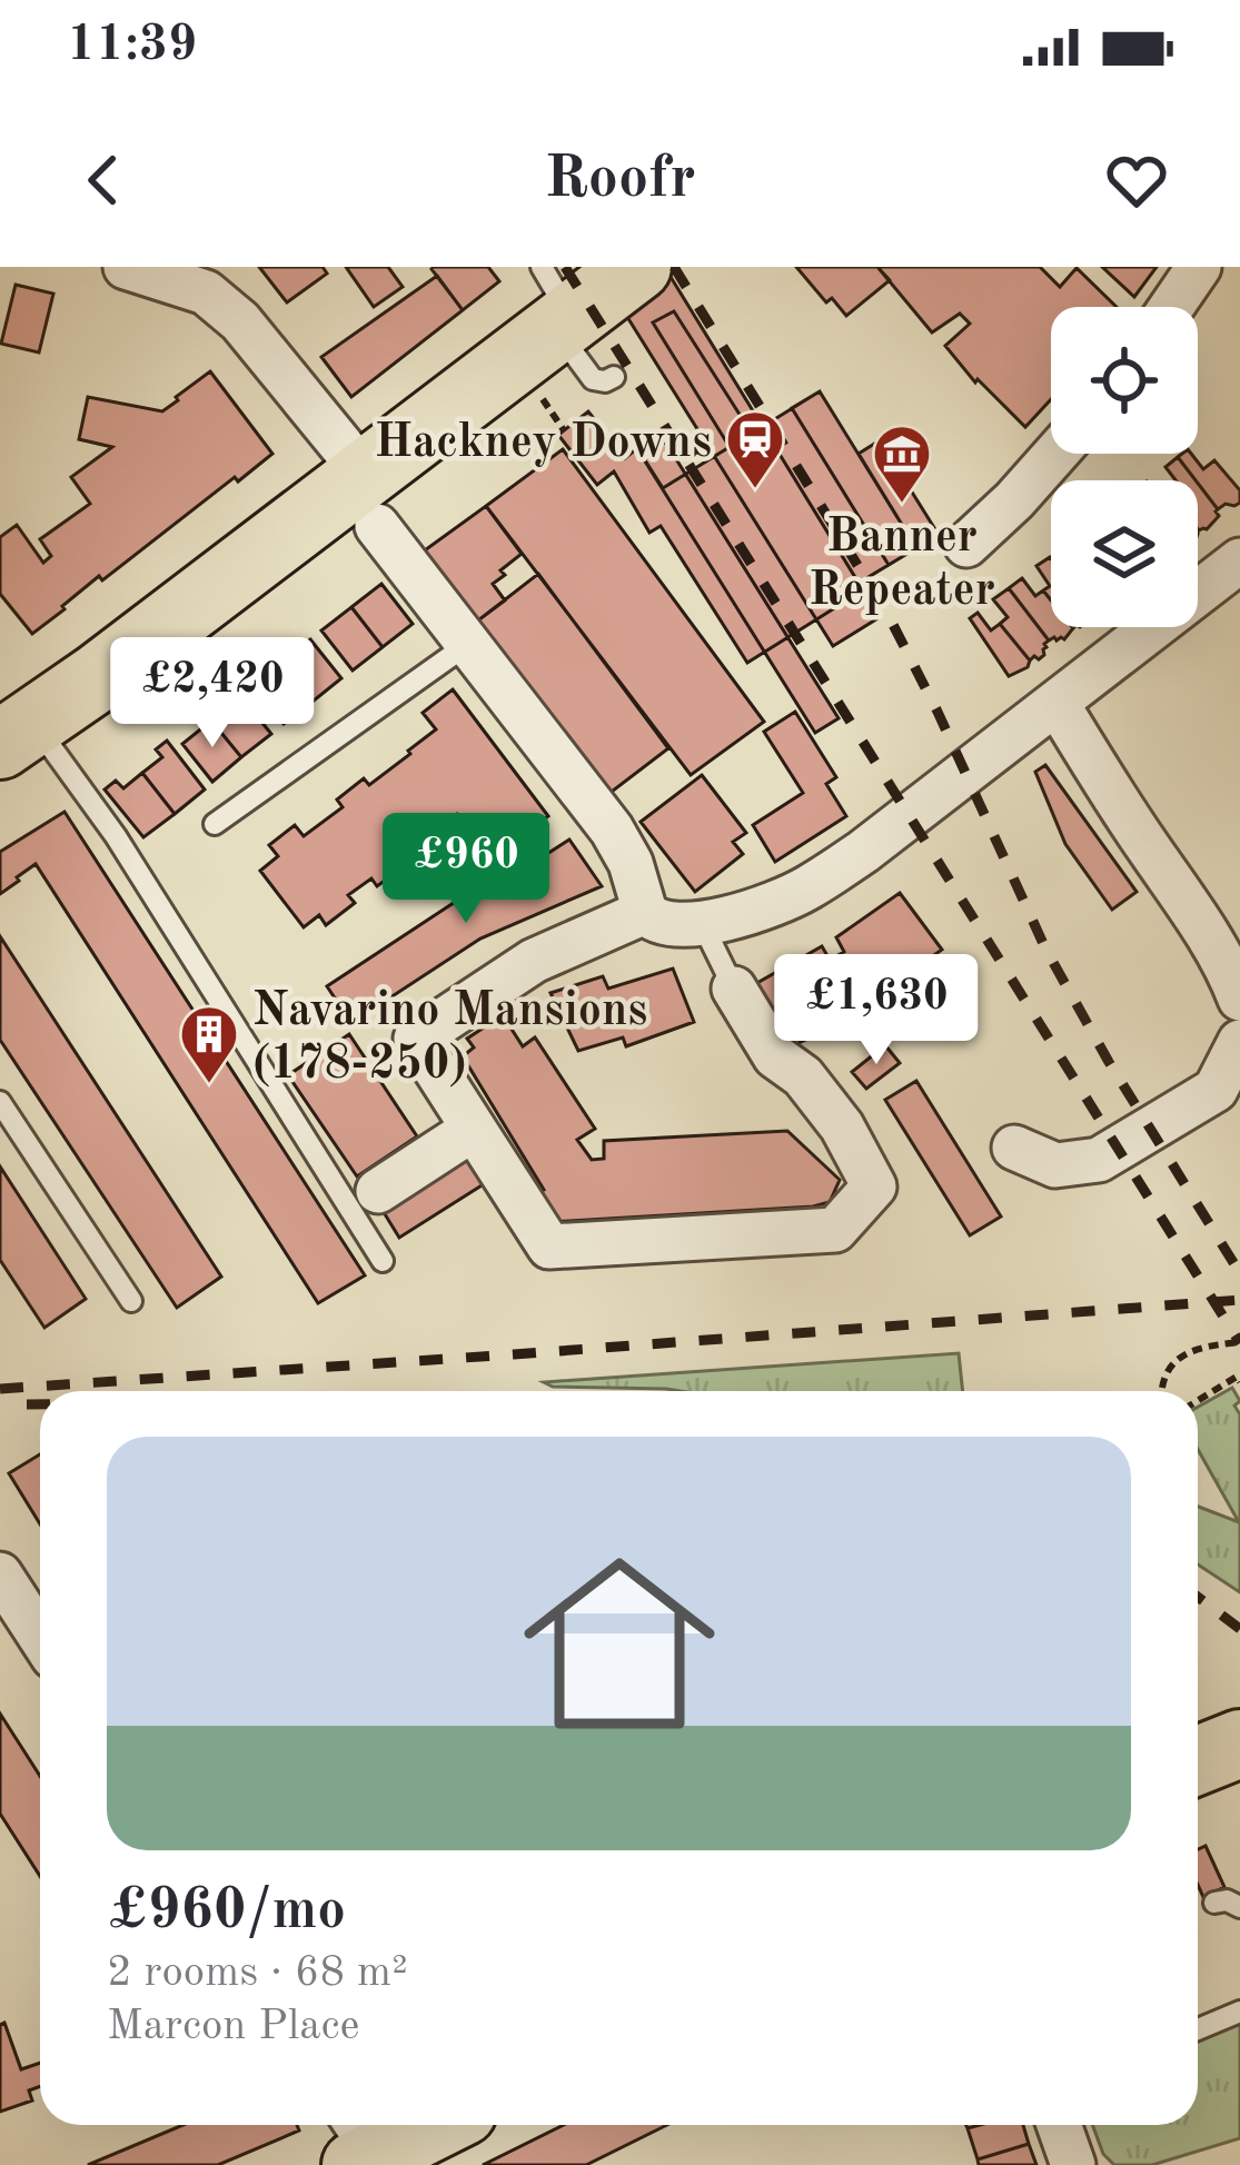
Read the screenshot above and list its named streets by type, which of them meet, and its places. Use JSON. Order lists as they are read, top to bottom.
{
  "places": {
    "station": ["Hackney Downs"],
    "museum": ["Banner Repeater"],
    "building": ["Navarino Mansions (178-250)"]
  },
  "page": {
    "status": "11:39",
    "header": "Roofr",
    "price": ["£2,420", "£960", "£1,630"],
    "list": [
      {
        "name": "£960/mo",
        "note": "2 rooms · 68 m² · Marcon Place"
      }
    ]
  }
}
